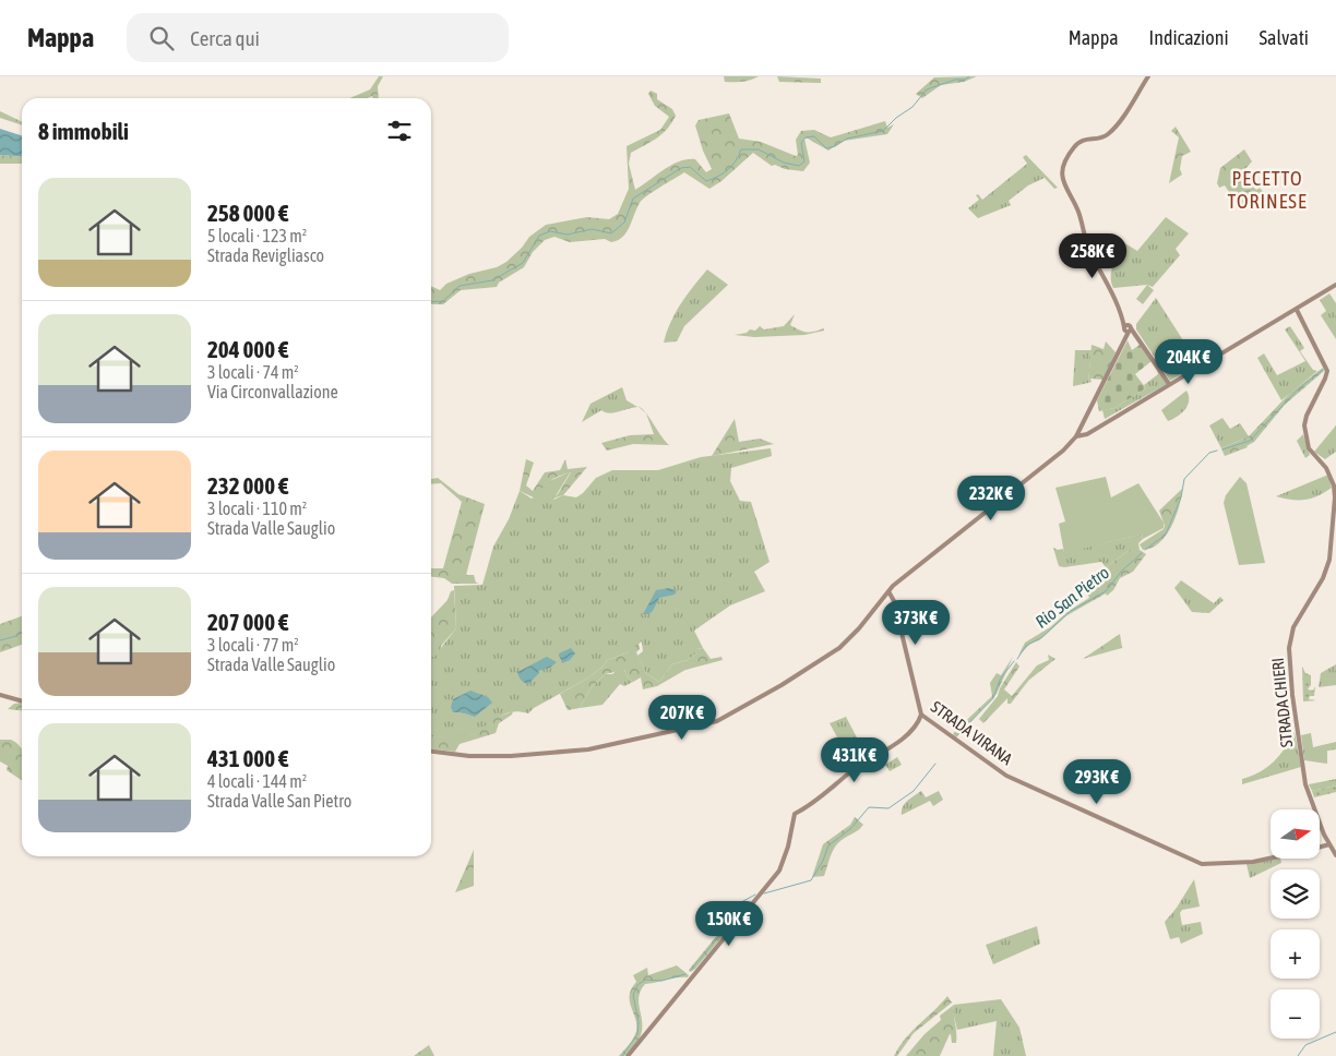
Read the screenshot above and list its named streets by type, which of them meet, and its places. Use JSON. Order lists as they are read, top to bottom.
{
  "streets": {
    "street": ["STRADA CHIERI", "STRADA VIRANA"]
  },
  "crossings": [
    ["STRADA CHIERI", "STRADA VIRANA"]
  ],
  "districts": ["PECETTO TORINESE"],
  "water": ["Rio San Pietro"],
  "north": "right",
  "page": {
    "header": "Mappa",
    "search": "Cerca qui",
    "nav": ["Mappa", "Indicazioni", "Salvati"],
    "heading": "8 immobili",
    "list": [
      {
        "name": "258 000 €",
        "note": "5 locali · 123 m² · Strada Revigliasco"
      },
      {
        "name": "204 000 €",
        "note": "3 locali · 74 m² · Via Circonvallazione"
      },
      {
        "name": "232 000 €",
        "note": "3 locali · 110 m² · Strada Valle Sauglio"
      },
      {
        "name": "207 000 €",
        "note": "3 locali · 77 m² · Strada Valle Sauglio"
      },
      {
        "name": "431 000 €",
        "note": "4 locali · 144 m² · Strada Valle San Pietro"
      }
    ],
    "price": [
      "258K €",
      "204K €",
      "232K €",
      "373K €",
      "207K €",
      "431K €",
      "293K €",
      "150K €"
    ],
    "map_buttons": ["+", "−"]
  }
}
